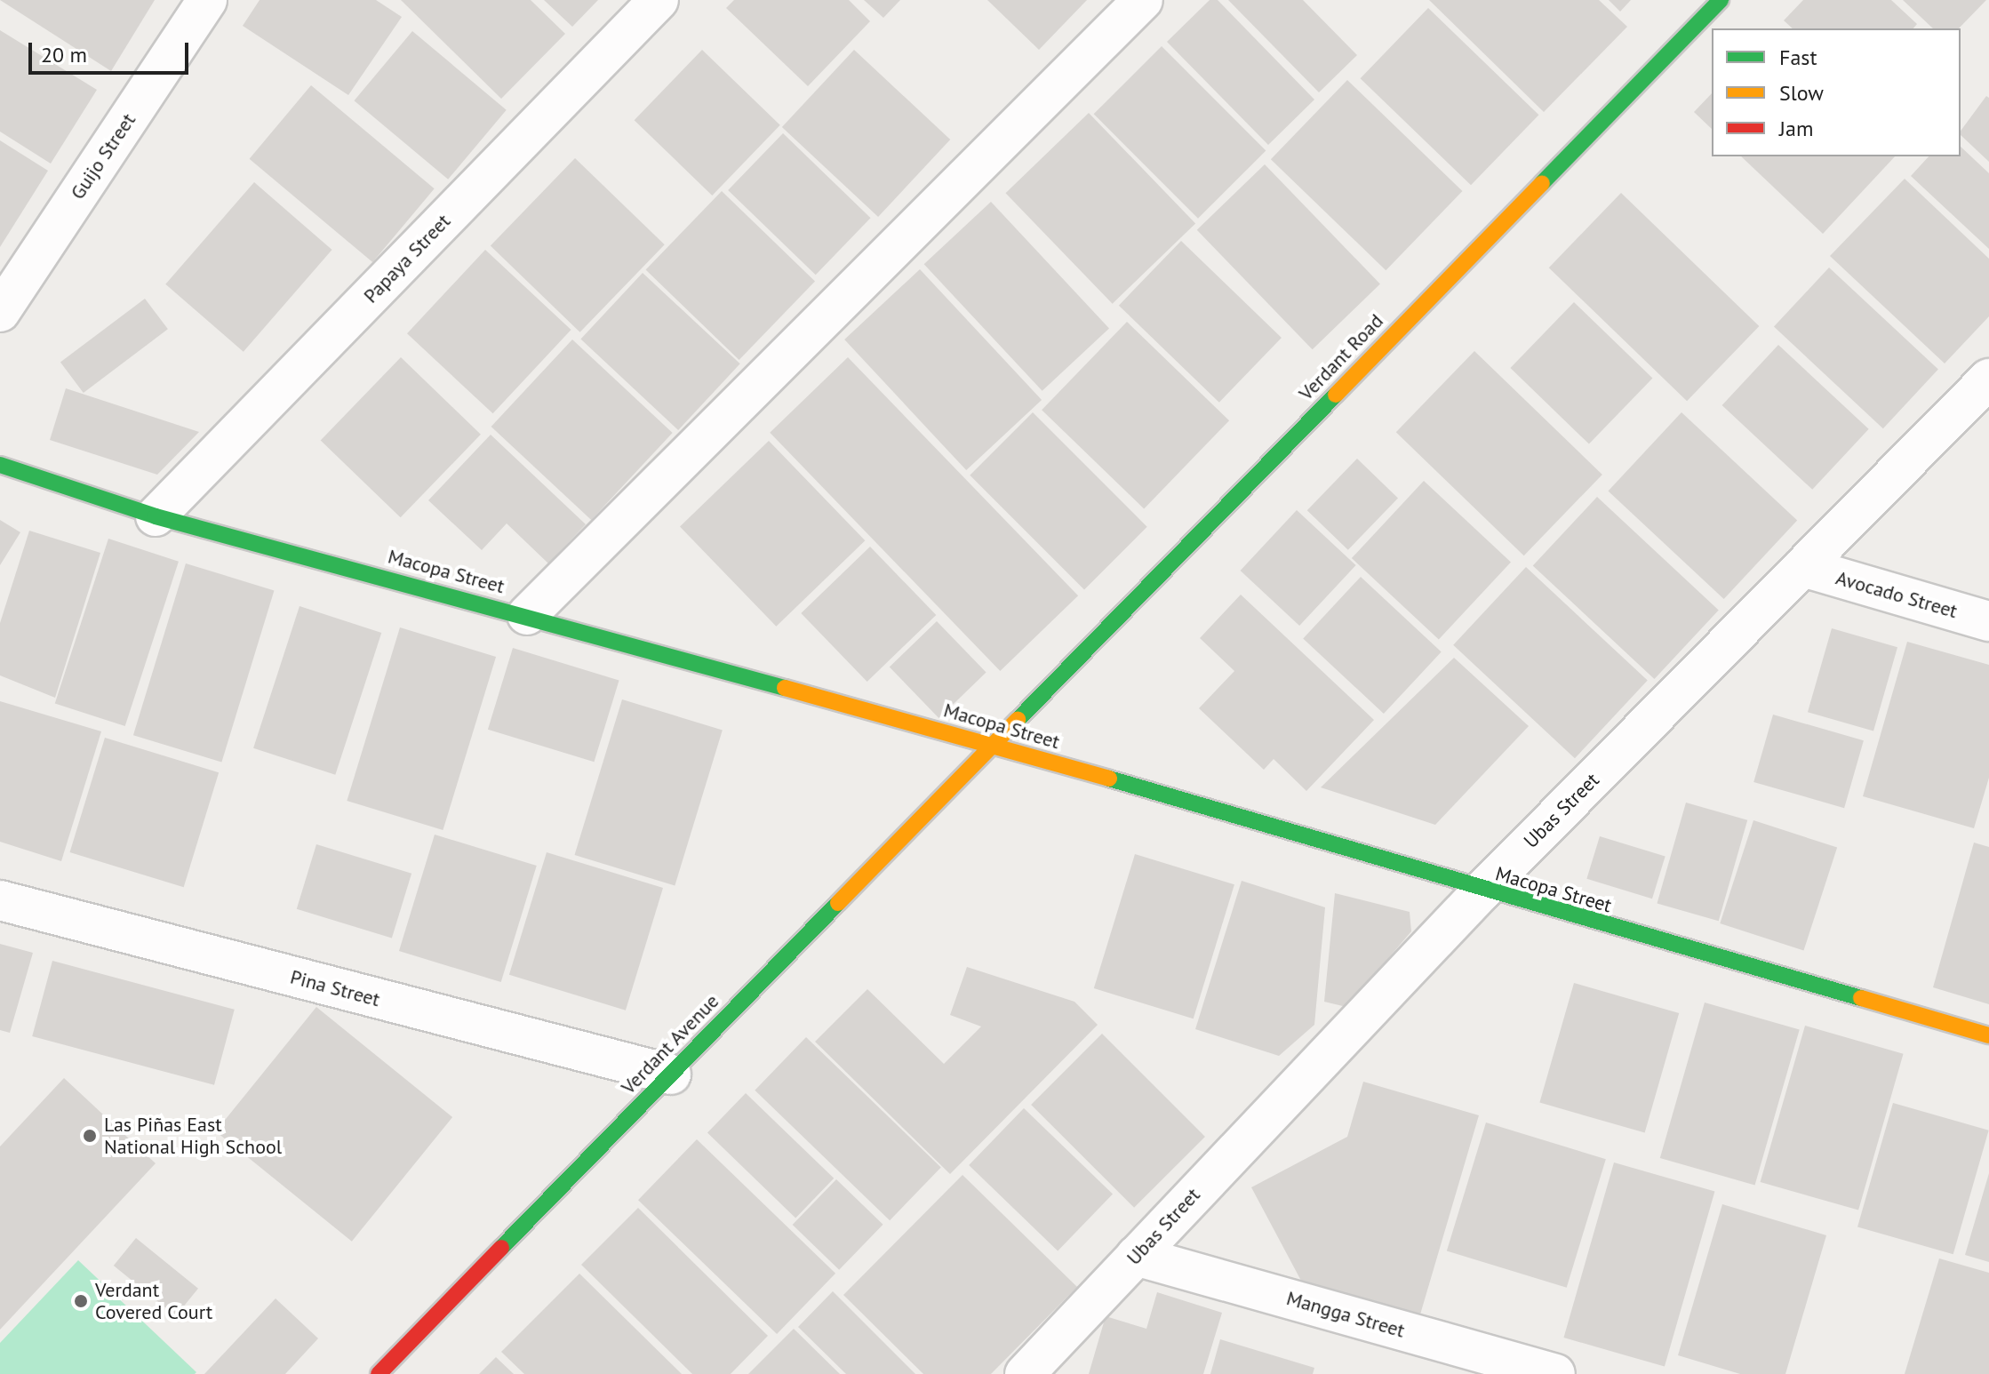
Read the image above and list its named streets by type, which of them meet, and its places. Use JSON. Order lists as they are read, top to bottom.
{
  "streets": {
    "street": [
      "Guijo Street",
      "Papaya Street",
      "Verdant Road",
      "Macopa Street",
      "Avocado Street",
      "Ubas Street",
      "Pina Street",
      "Verdant Avenue",
      "Mangga Street"
    ]
  },
  "crossings": [
    ["Papaya Street", "Macopa Street"],
    ["Verdant Road", "Macopa Street"],
    ["Verdant Road", "Verdant Avenue"],
    ["Macopa Street", "Ubas Street"],
    ["Macopa Street", "Verdant Avenue"],
    ["Avocado Street", "Ubas Street"],
    ["Ubas Street", "Mangga Street"],
    ["Pina Street", "Verdant Avenue"]
  ],
  "places": ["Las Piñas East National High School", "Verdant Covered Court"],
  "legend": ["Fast", "Slow", "Jam"],
  "scale_bar": "20 m"
}
